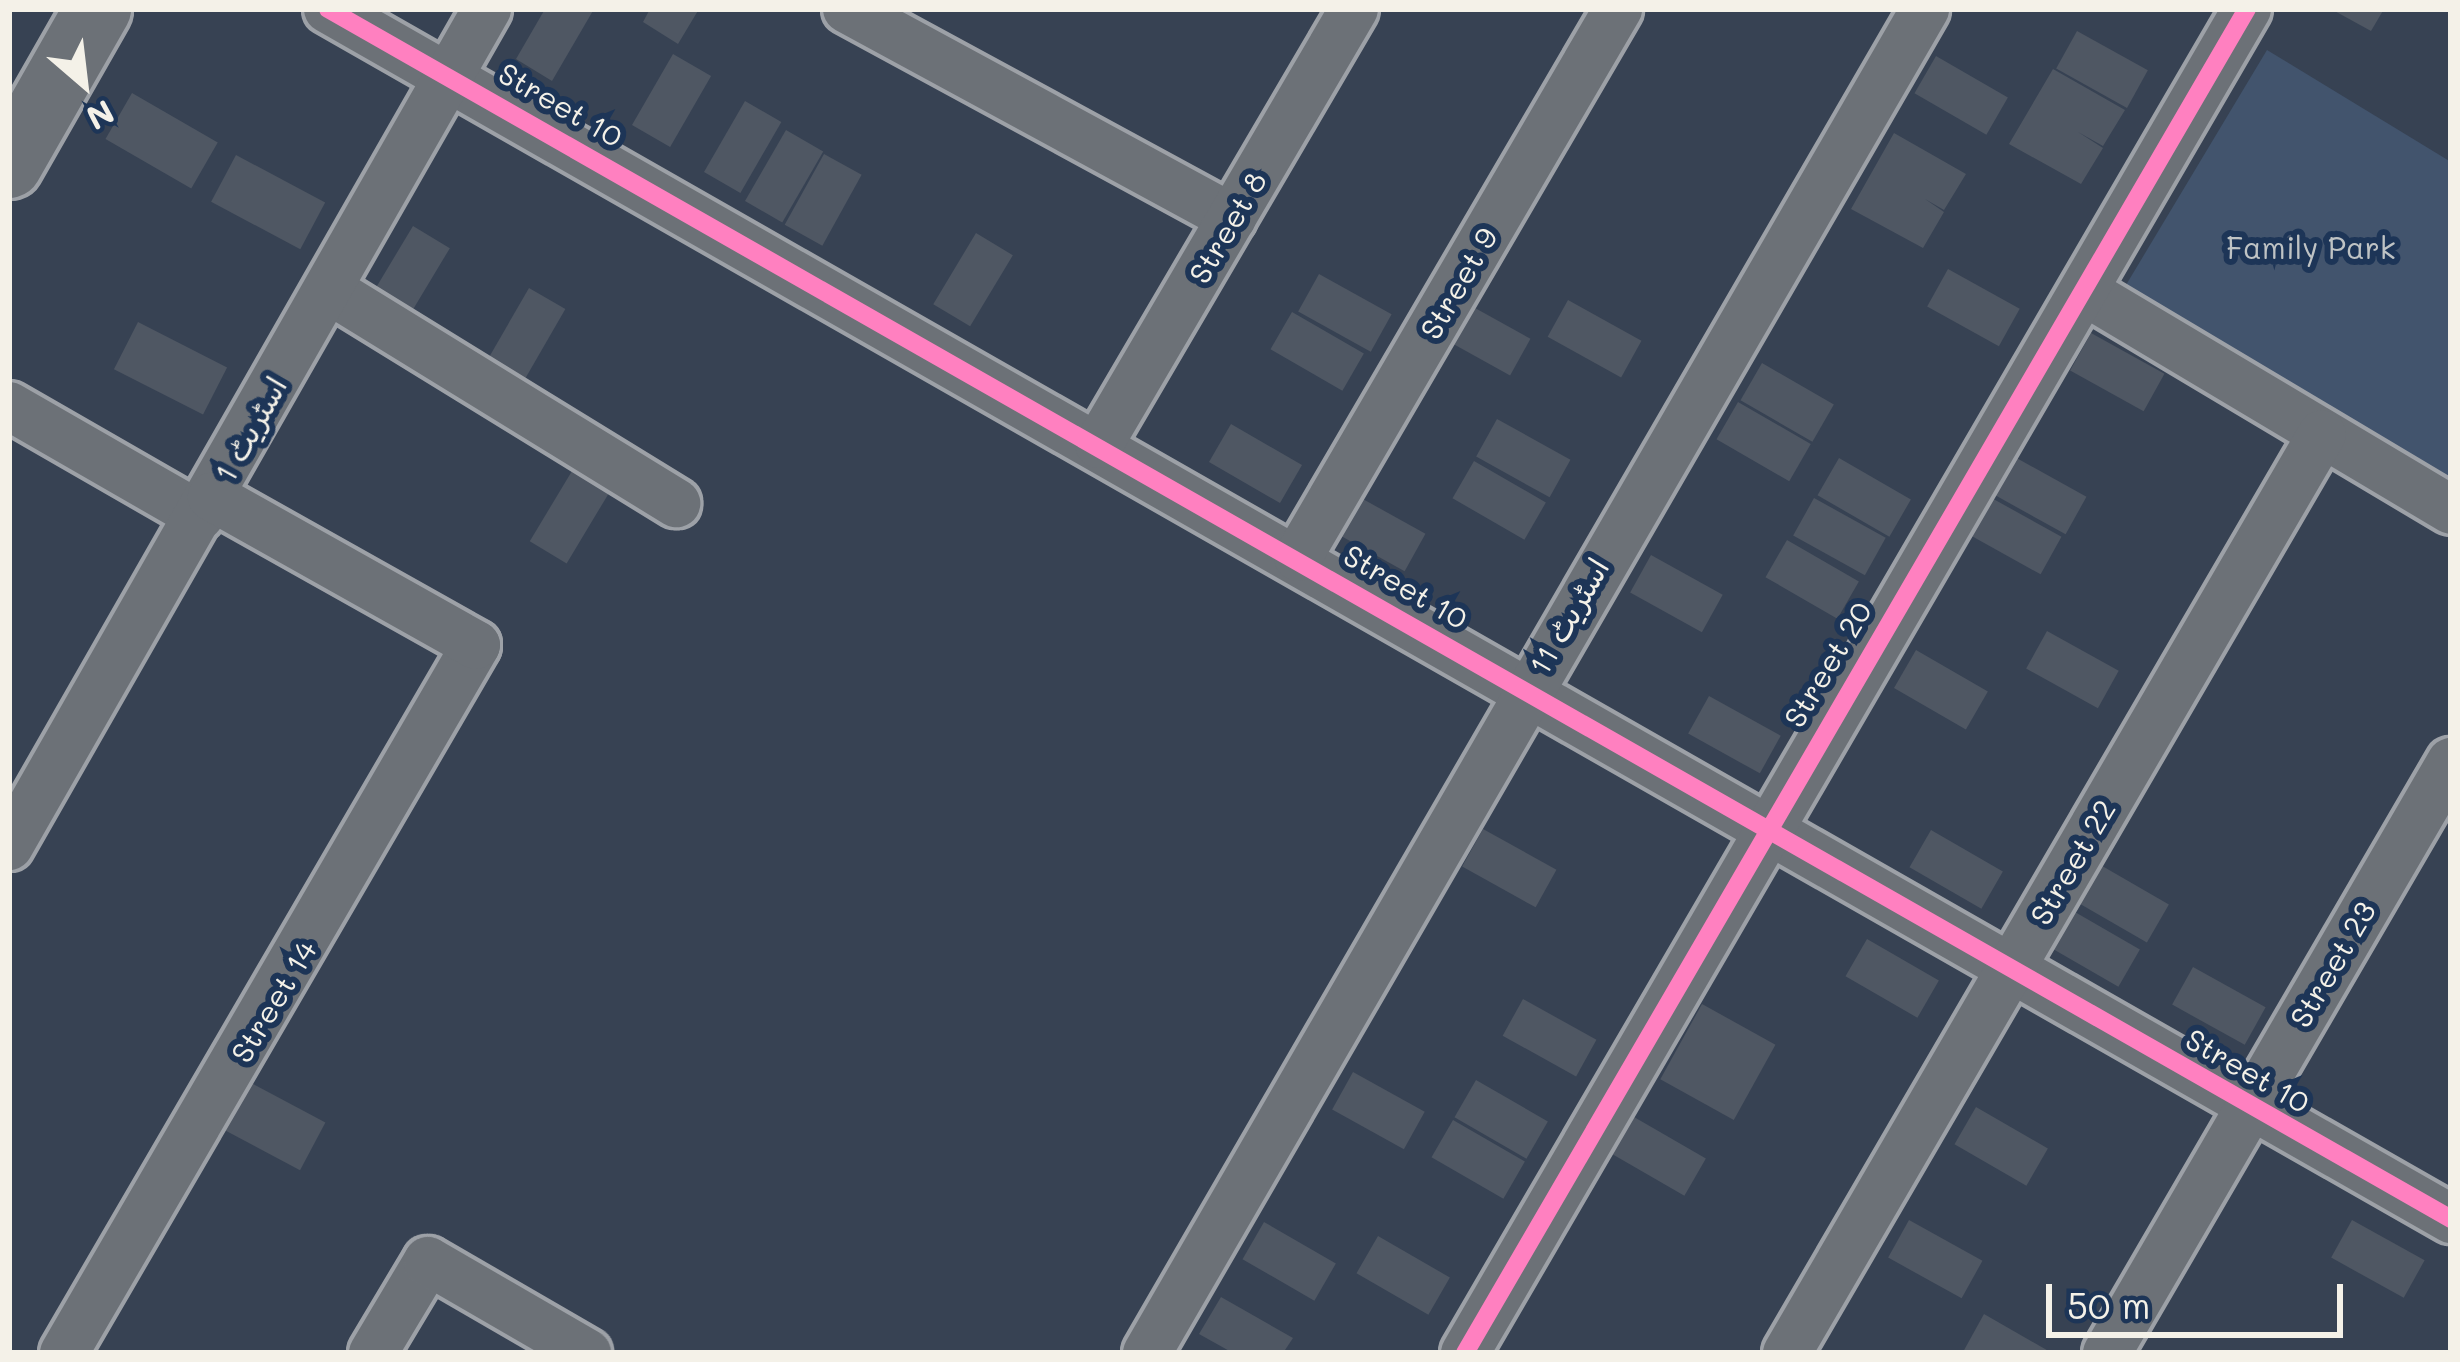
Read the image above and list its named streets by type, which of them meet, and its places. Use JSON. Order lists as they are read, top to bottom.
{
  "streets": {
    "street": [
      "Street 10",
      "Street 8",
      "Street 9",
      "اسٹریٹ 1",
      "اسٹریٹ 11",
      "Street 20",
      "Street 22",
      "Street 23",
      "Street 14"
    ]
  },
  "crossings": [
    ["Street 10", "Street 8"],
    ["Street 10", "Street 9"],
    ["Street 10", "اسٹریٹ 1"],
    ["Street 10", "اسٹریٹ 11"],
    ["Street 10", "Street 20"],
    ["Street 10", "Street 22"],
    ["Street 10", "Street 23"],
    ["اسٹریٹ 1", "Street 14"]
  ],
  "parks": ["Family Park"],
  "scale_bar": "50 m",
  "north": "bottom right"
}
